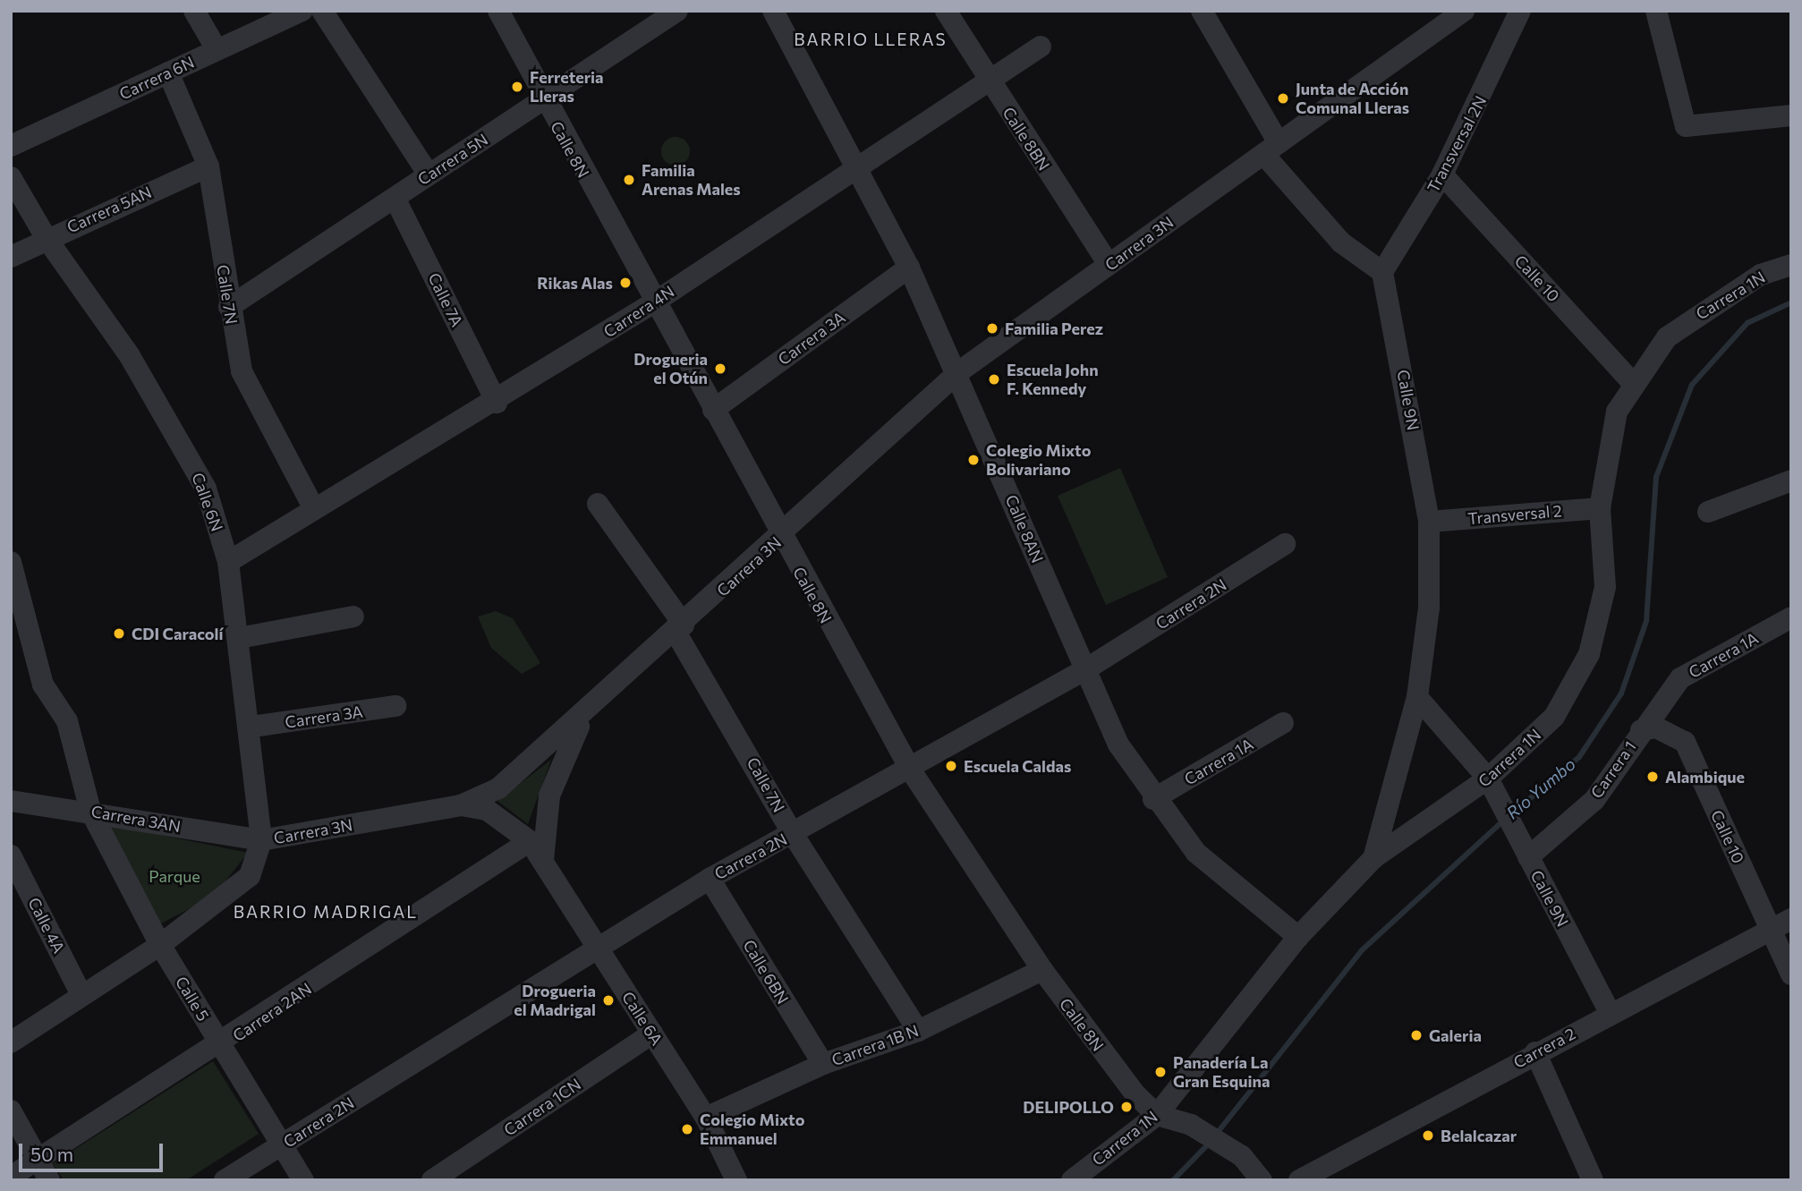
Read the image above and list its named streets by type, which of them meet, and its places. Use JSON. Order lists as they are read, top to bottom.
{
  "streets": {
    "street": [
      "Carrera 6N",
      "Calle 8BN",
      "Transversal 2N",
      "Calle 8N",
      "Carrera 5N",
      "Carrera 5AN",
      "Carrera 3N",
      "Calle 10",
      "Calle 7N",
      "Carrera 1N",
      "Calle 7A",
      "Carrera 4N",
      "Carrera 3A",
      "Calle 9N",
      "Calle 6N",
      "Transversal 2",
      "Calle 8AN",
      "Carrera 2N",
      "Carrera 1A",
      "Carrera 1",
      "Carrera 3AN",
      "Calle 4A",
      "Calle 6BN",
      "Calle 5",
      "Carrera 2AN",
      "Calle 6A",
      "Carrera 1B N",
      "Carrera 2",
      "Carrera 1CN"
    ]
  },
  "crossings": [
    ["Carrera 6N", "Calle 7N"],
    ["Calle 8BN", "Carrera 3N"],
    ["Calle 8BN", "Carrera 4N"],
    ["Transversal 2N", "Calle 10"],
    ["Transversal 2N", "Calle 9N"],
    ["Calle 8N", "Carrera 5N"],
    ["Calle 8N", "Carrera 3N"],
    ["Calle 8N", "Carrera 1N"],
    ["Calle 8N", "Carrera 4N"],
    ["Calle 8N", "Carrera 3A"],
    ["Calle 8N", "Carrera 2N"],
    ["Calle 8N", "Carrera 1B N"],
    ["Carrera 5N", "Calle 7N"],
    ["Carrera 5N", "Calle 7A"],
    ["Carrera 5AN", "Calle 7N"],
    ["Carrera 5AN", "Calle 6N"],
    ["Carrera 3N", "Calle 7N"],
    ["Carrera 3N", "Calle 6N"],
    ["Carrera 3N", "Calle 8AN"],
    ["Carrera 3N", "Carrera 3AN"],
    ["Carrera 3N", "Calle 4A"],
    ["Carrera 3N", "Calle 5"],
    ["Carrera 3N", "Calle 6A"],
    ["Calle 10", "Carrera 1N"],
    ["Calle 10", "Carrera 1A"],
    ["Calle 10", "Carrera 1"],
    ["Calle 10", "Carrera 2"],
    ["Calle 7N", "Carrera 4N"],
    ["Calle 7N", "Carrera 2N"],
    ["Calle 7N", "Carrera 1B N"],
    ["Carrera 1N", "Calle 9N"],
    ["Carrera 1N", "Transversal 2"],
    ["Carrera 1N", "Calle 8AN"],
    ["Calle 7A", "Carrera 4N"],
    ["Carrera 4N", "Calle 6N"],
    ["Carrera 4N", "Calle 8AN"],
    ["Carrera 3A", "Calle 6N"],
    ["Carrera 3A", "Calle 8AN"],
    ["Calle 9N", "Transversal 2"],
    ["Calle 9N", "Carrera 1"],
    ["Calle 9N", "Carrera 2"],
    ["Calle 6N", "Carrera 3AN"],
    ["Calle 8AN", "Carrera 2N"],
    ["Calle 8AN", "Carrera 1A"],
    ["Carrera 2N", "Calle 6BN"],
    ["Carrera 2N", "Calle 5"],
    ["Carrera 2N", "Calle 6A"],
    ["Carrera 1A", "Carrera 1"],
    ["Carrera 3AN", "Calle 5"],
    ["Calle 6BN", "Carrera 1B N"],
    ["Calle 5", "Carrera 2AN"],
    ["Carrera 2AN", "Calle 6A"],
    ["Calle 6A", "Carrera 1B N"],
    ["Calle 6A", "Carrera 1CN"]
  ],
  "districts": ["BARRIO LLERAS", "BARRIO MADRIGAL"],
  "water": ["Río Yumbo"],
  "parks": ["Parque"],
  "places": [
    "Ferreteria Lleras",
    "Junta de Acción Comunal Lleras",
    "Familia Arenas Males",
    "Rikas Alas",
    "Familia Perez",
    "Drogueria el Otún",
    "Escuela John F. Kennedy",
    "Colegio Mixto Bolivariano",
    "CDI Caracolí",
    "Escuela Caldas",
    "Alambique",
    "Drogueria el Madrigal",
    "Galeria",
    "Panadería La Gran Esquina",
    "DELIPOLLO",
    "Colegio Mixto Emmanuel",
    "Belalcazar"
  ],
  "scale_bar": "50 m"
}
